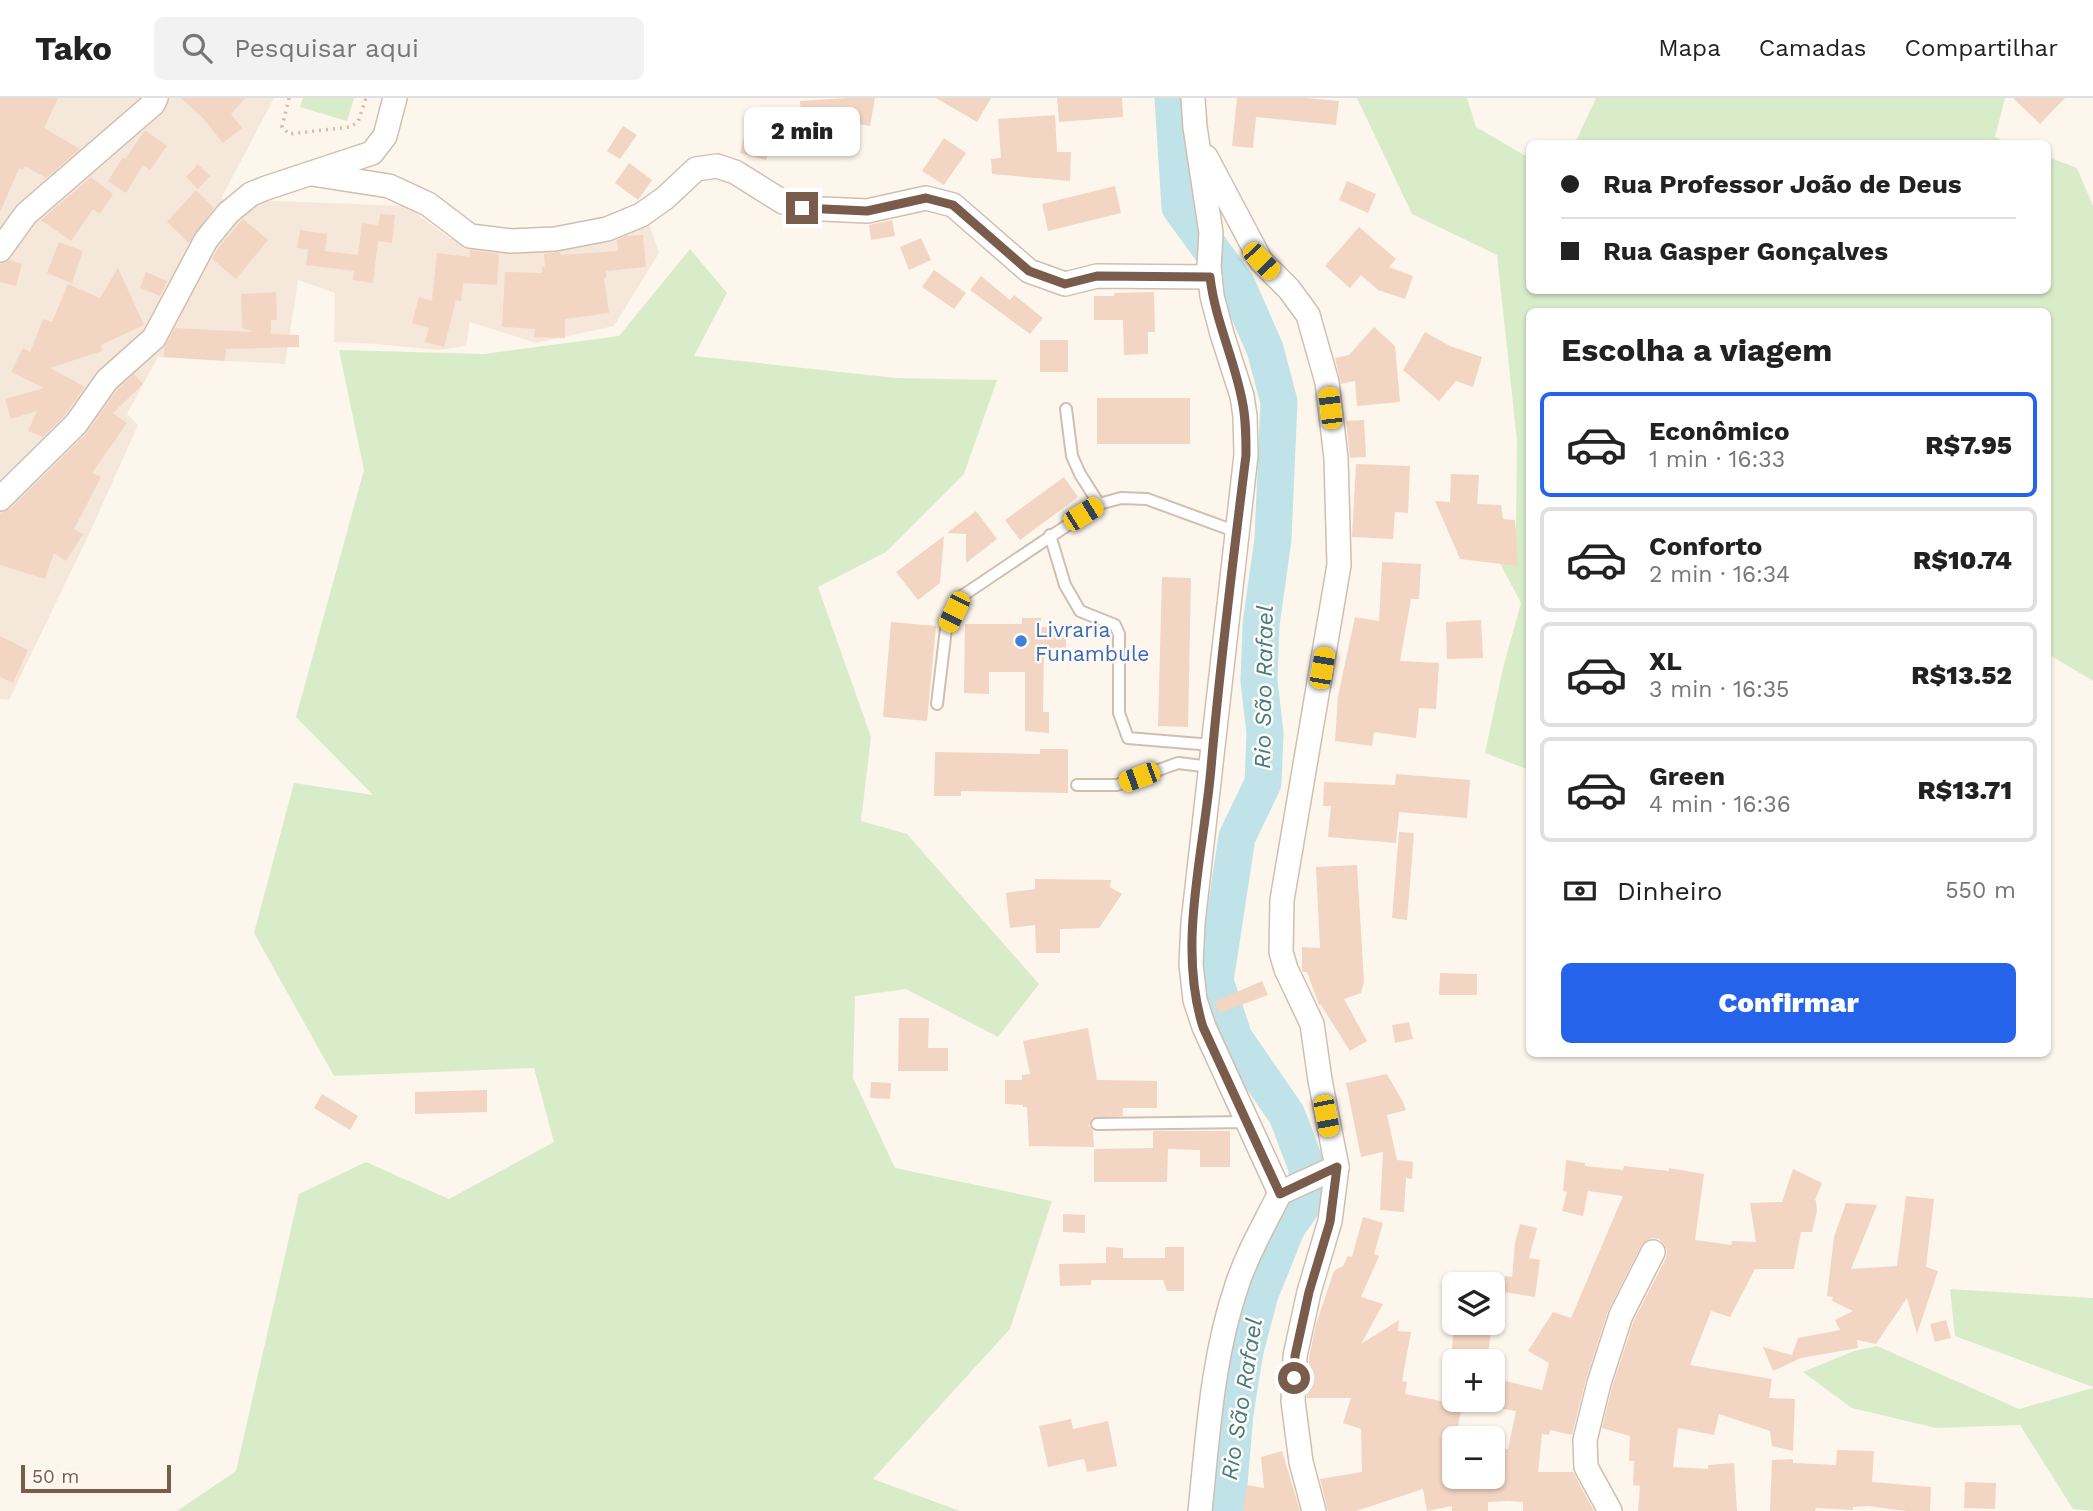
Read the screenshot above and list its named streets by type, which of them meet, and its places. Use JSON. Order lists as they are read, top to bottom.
{
  "water": ["Rio São Rafael"],
  "places": ["Livraria Funambule"],
  "scale_bar": "50 m",
  "page": {
    "header": "Tako",
    "search": "Pesquisar aqui",
    "nav": ["Mapa", "Camadas", "Compartilhar"],
    "bubble": "2 min",
    "banner": ["Rua Professor João de Deus", "Rua Gasper Gonçalves"],
    "heading": "Escolha a viagem",
    "list": [
      {
        "name": "Econômico",
        "note": "1 min · 16:33",
        "value": "R$7.95"
      },
      {
        "name": "Conforto",
        "note": "2 min · 16:34",
        "value": "R$10.74"
      },
      {
        "name": "XL",
        "note": "3 min · 16:35",
        "value": "R$13.52"
      },
      {
        "name": "Green",
        "note": "4 min · 16:36",
        "value": "R$13.71"
      }
    ],
    "pay": ["Dinheiro", "550 m"],
    "buttons": "Confirmar",
    "map_buttons": ["+", "−"],
    "scale": "50 m"
  }
}
